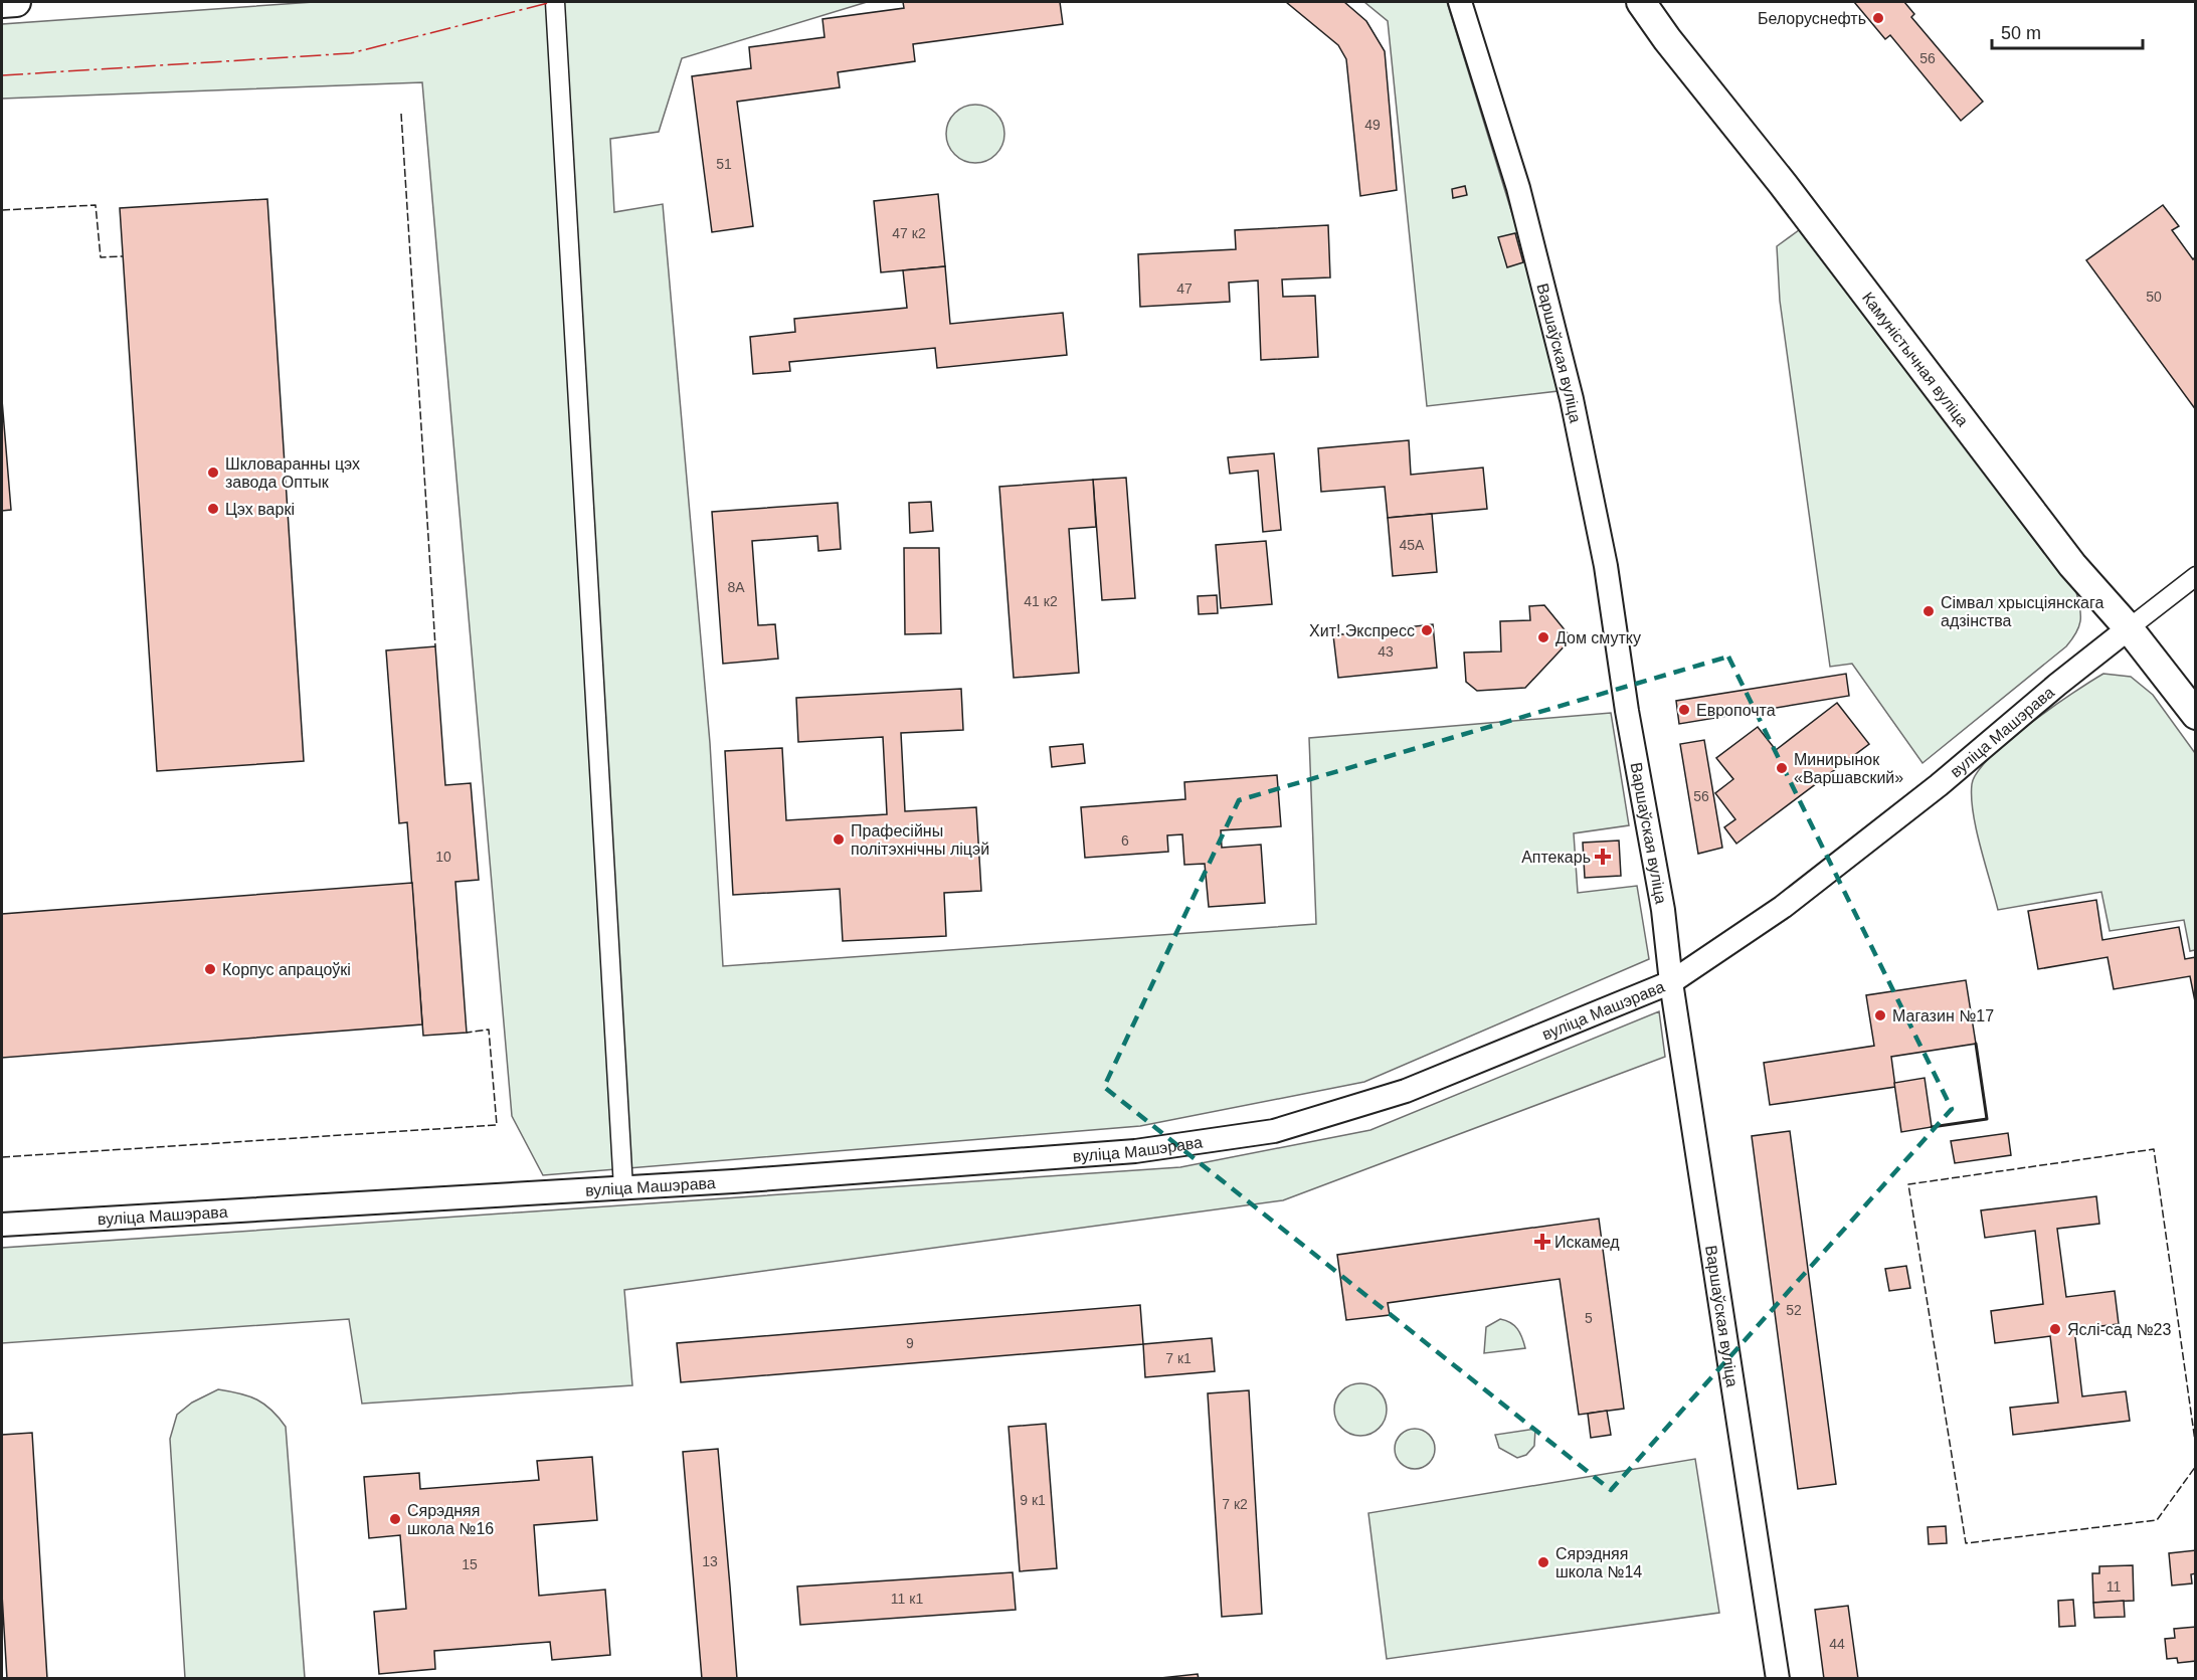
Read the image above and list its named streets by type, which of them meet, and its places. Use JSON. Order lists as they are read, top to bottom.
{
  "streets": {
    "main road": ["Камуністычная вуліца"],
    "street": ["Варшаўская вуліца", "вуліца Машэрава"]
  },
  "crossings": [
    ["Варшаўская вуліца", "вуліца Машэрава"],
    ["Камуністычная вуліца", "вуліца Машэрава"]
  ],
  "places": {
    "other": [
      "Белоруснефть",
      "Шкловаранны цэх завода Оптык",
      "Цэх варкі",
      "Сімвал хрысціянскага адзінства",
      "Хит! Экспресс",
      "Дом смутку",
      "Европочта",
      "Минирынок «Варшавский»",
      "Прафесійны політэхнічны ліцэй",
      "Корпус апрацоўкі",
      "Магазин №17",
      "Яслі-сад №23",
      "Сярэдняя школа №16",
      "Сярэдняя школа №14"
    ],
    "health": ["Аптекарь", "Искамед"]
  },
  "house_numbers": [
    "56",
    "49",
    "51",
    "47 к2",
    "47",
    "50",
    "45А",
    "8А",
    "41 к2",
    "43",
    "56",
    "6",
    "10",
    "52",
    "5",
    "9",
    "7 к1",
    "9 к1",
    "7 к2",
    "13",
    "15",
    "11",
    "11 к1",
    "44"
  ],
  "scale_bar": "50 m"
}
